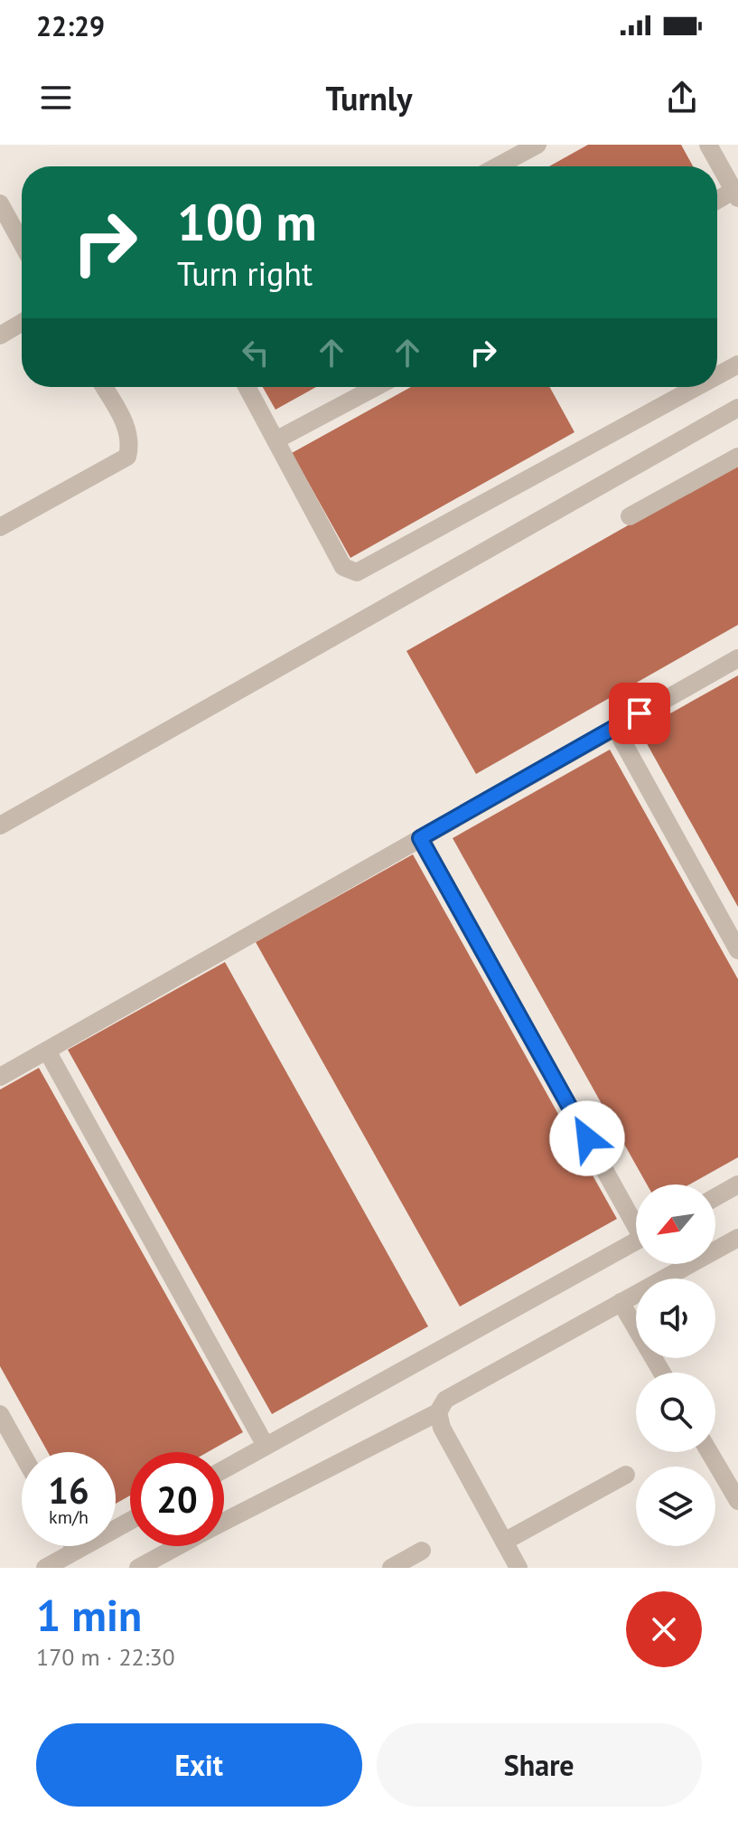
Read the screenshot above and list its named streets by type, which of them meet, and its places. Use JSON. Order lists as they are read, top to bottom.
{
  "north": "bottom left",
  "page": {
    "status": "22:29",
    "header": "Turnly",
    "turn": ["100 m", "Turn right"],
    "speed": "16 km/h",
    "limit": "20",
    "heading": ["1 min", "170 m · 22:30"],
    "buttons": ["Exit", "Share"]
  }
}
